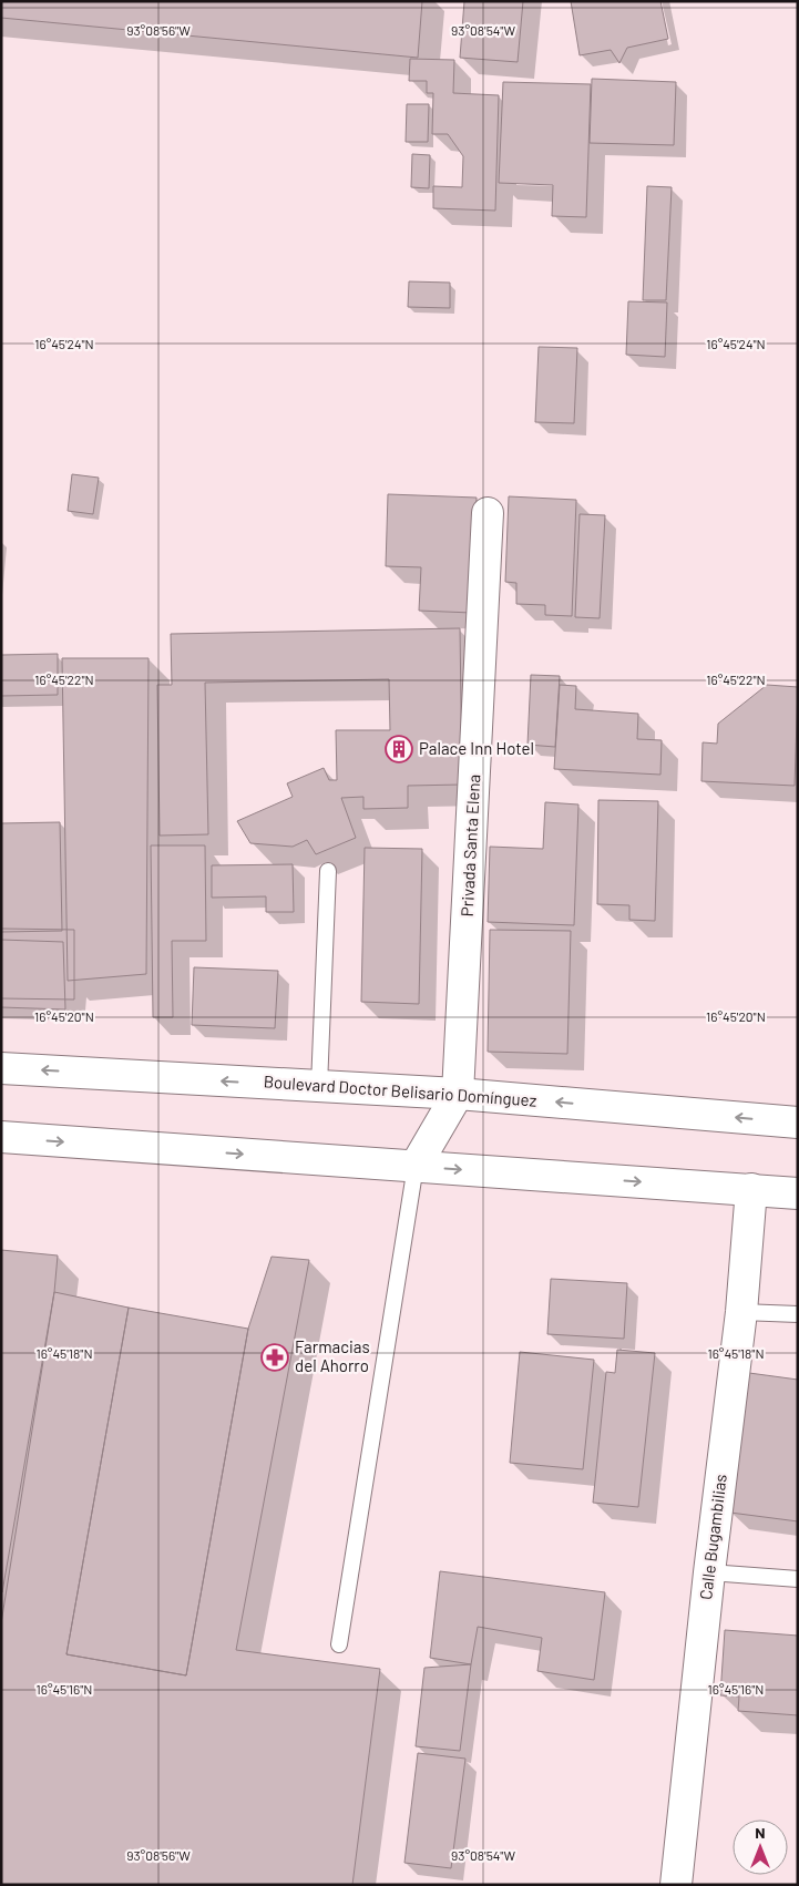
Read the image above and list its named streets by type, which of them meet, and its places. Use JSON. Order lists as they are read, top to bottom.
{
  "streets": {
    "main road": ["Privada Santa Elena", "Boulevard Doctor Belisario Domínguez", "Calle Bugambilias"]
  },
  "crossings": [
    ["Privada Santa Elena", "Boulevard Doctor Belisario Domínguez"]
  ],
  "places": {
    "building": ["Palace Inn Hotel"],
    "pharmacy": ["Farmacias del Ahorro"]
  },
  "north": "top",
  "coordinates": [
    "93°08'56\"W",
    "93°08'54\"W",
    "16°45'24\"N",
    "16°45'22\"N",
    "16°45'20\"N",
    "16°45'18\"N",
    "16°45'16\"N"
  ]
}
